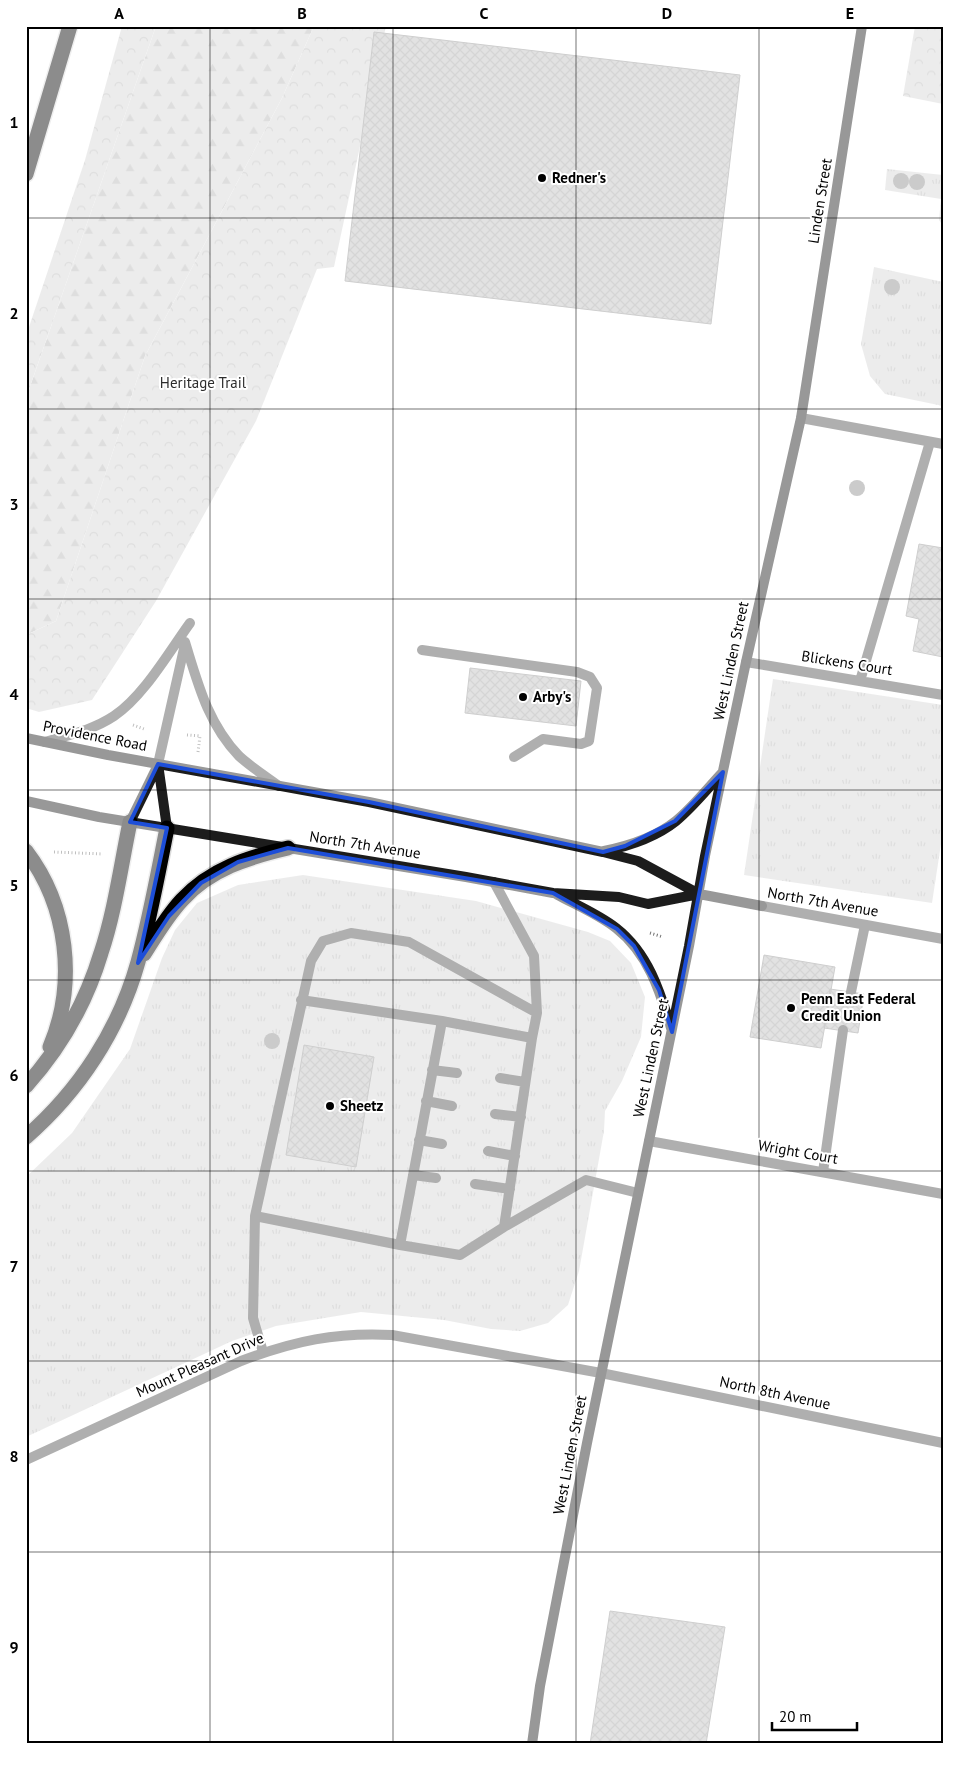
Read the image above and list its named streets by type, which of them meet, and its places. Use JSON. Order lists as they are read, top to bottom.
{
  "streets": {
    "main road": [
      "Linden Street",
      "West Linden Street",
      "Providence Road",
      "North 7th Avenue"
    ],
    "street": [
      "Blickens Court",
      "Wright Court",
      "Mount Pleasant Drive",
      "North 8th Avenue"
    ]
  },
  "crossings": [
    ["Linden Street", "West Linden Street"],
    ["West Linden Street", "Blickens Court"],
    ["West Linden Street", "North 7th Avenue"],
    ["West Linden Street", "Wright Court"],
    ["West Linden Street", "Mount Pleasant Drive"],
    ["West Linden Street", "North 8th Avenue"],
    ["Providence Road", "North 7th Avenue"],
    ["Mount Pleasant Drive", "North 8th Avenue"]
  ],
  "parks": ["Heritage Trail"],
  "places": [
    "Redner's",
    "Arby's",
    "Penn East Federal Credit Union",
    "Sheetz"
  ],
  "scale_bar": "20 m",
  "grid": {
    "columns": [
      "A",
      "B",
      "C",
      "D",
      "E"
    ],
    "rows": [
      "1",
      "2",
      "3",
      "4",
      "5",
      "6",
      "7",
      "8",
      "9"
    ]
  }
}
